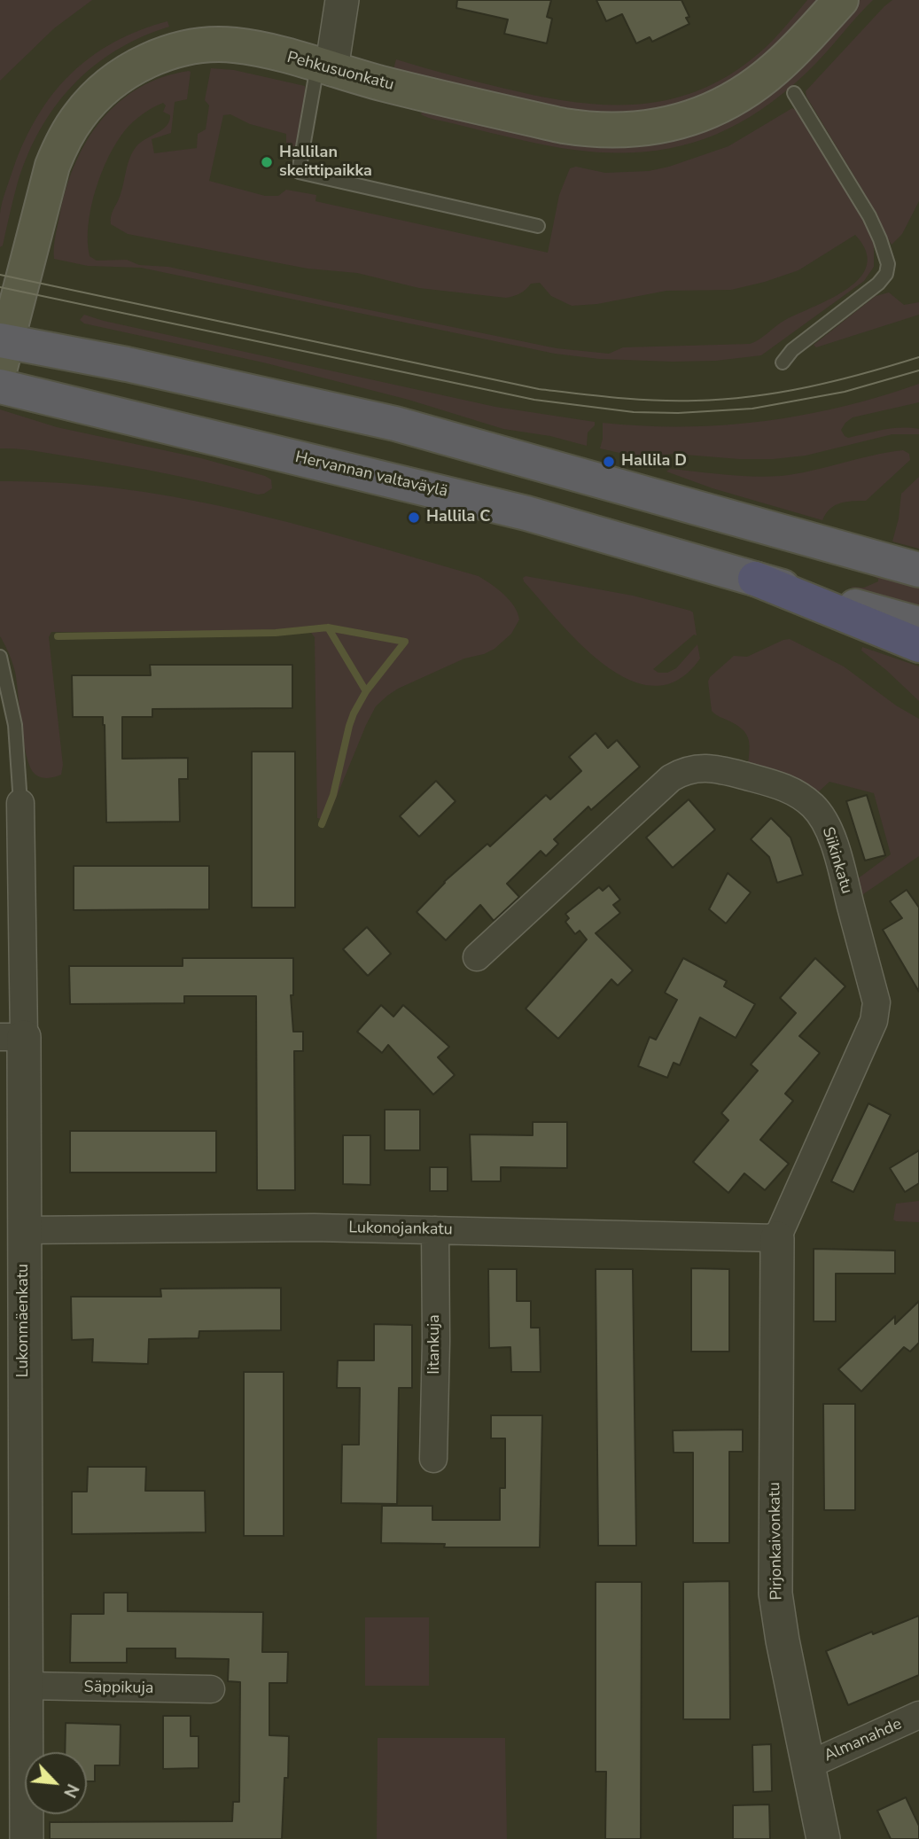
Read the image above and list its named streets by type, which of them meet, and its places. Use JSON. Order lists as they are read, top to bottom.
{
  "streets": {
    "highway": ["Hervannan valtaväylä"],
    "main road": ["Pehkusuonkatu"],
    "street": [
      "Siikinkatu",
      "Lukonojankatu",
      "Lukonmäenkatu",
      "Iitankuja",
      "Pirjonkaivonkatu",
      "Säppikuja",
      "Almanahde"
    ]
  },
  "crossings": [
    ["Siikinkatu", "Lukonojankatu"],
    ["Siikinkatu", "Pirjonkaivonkatu"],
    ["Lukonojankatu", "Lukonmäenkatu"],
    ["Lukonojankatu", "Iitankuja"],
    ["Lukonojankatu", "Pirjonkaivonkatu"],
    ["Lukonmäenkatu", "Säppikuja"],
    ["Pirjonkaivonkatu", "Almanahde"]
  ],
  "places": ["Hallilan skeittipaikka", "Hallila D", "Hallila C"],
  "north": "bottom right"
}
